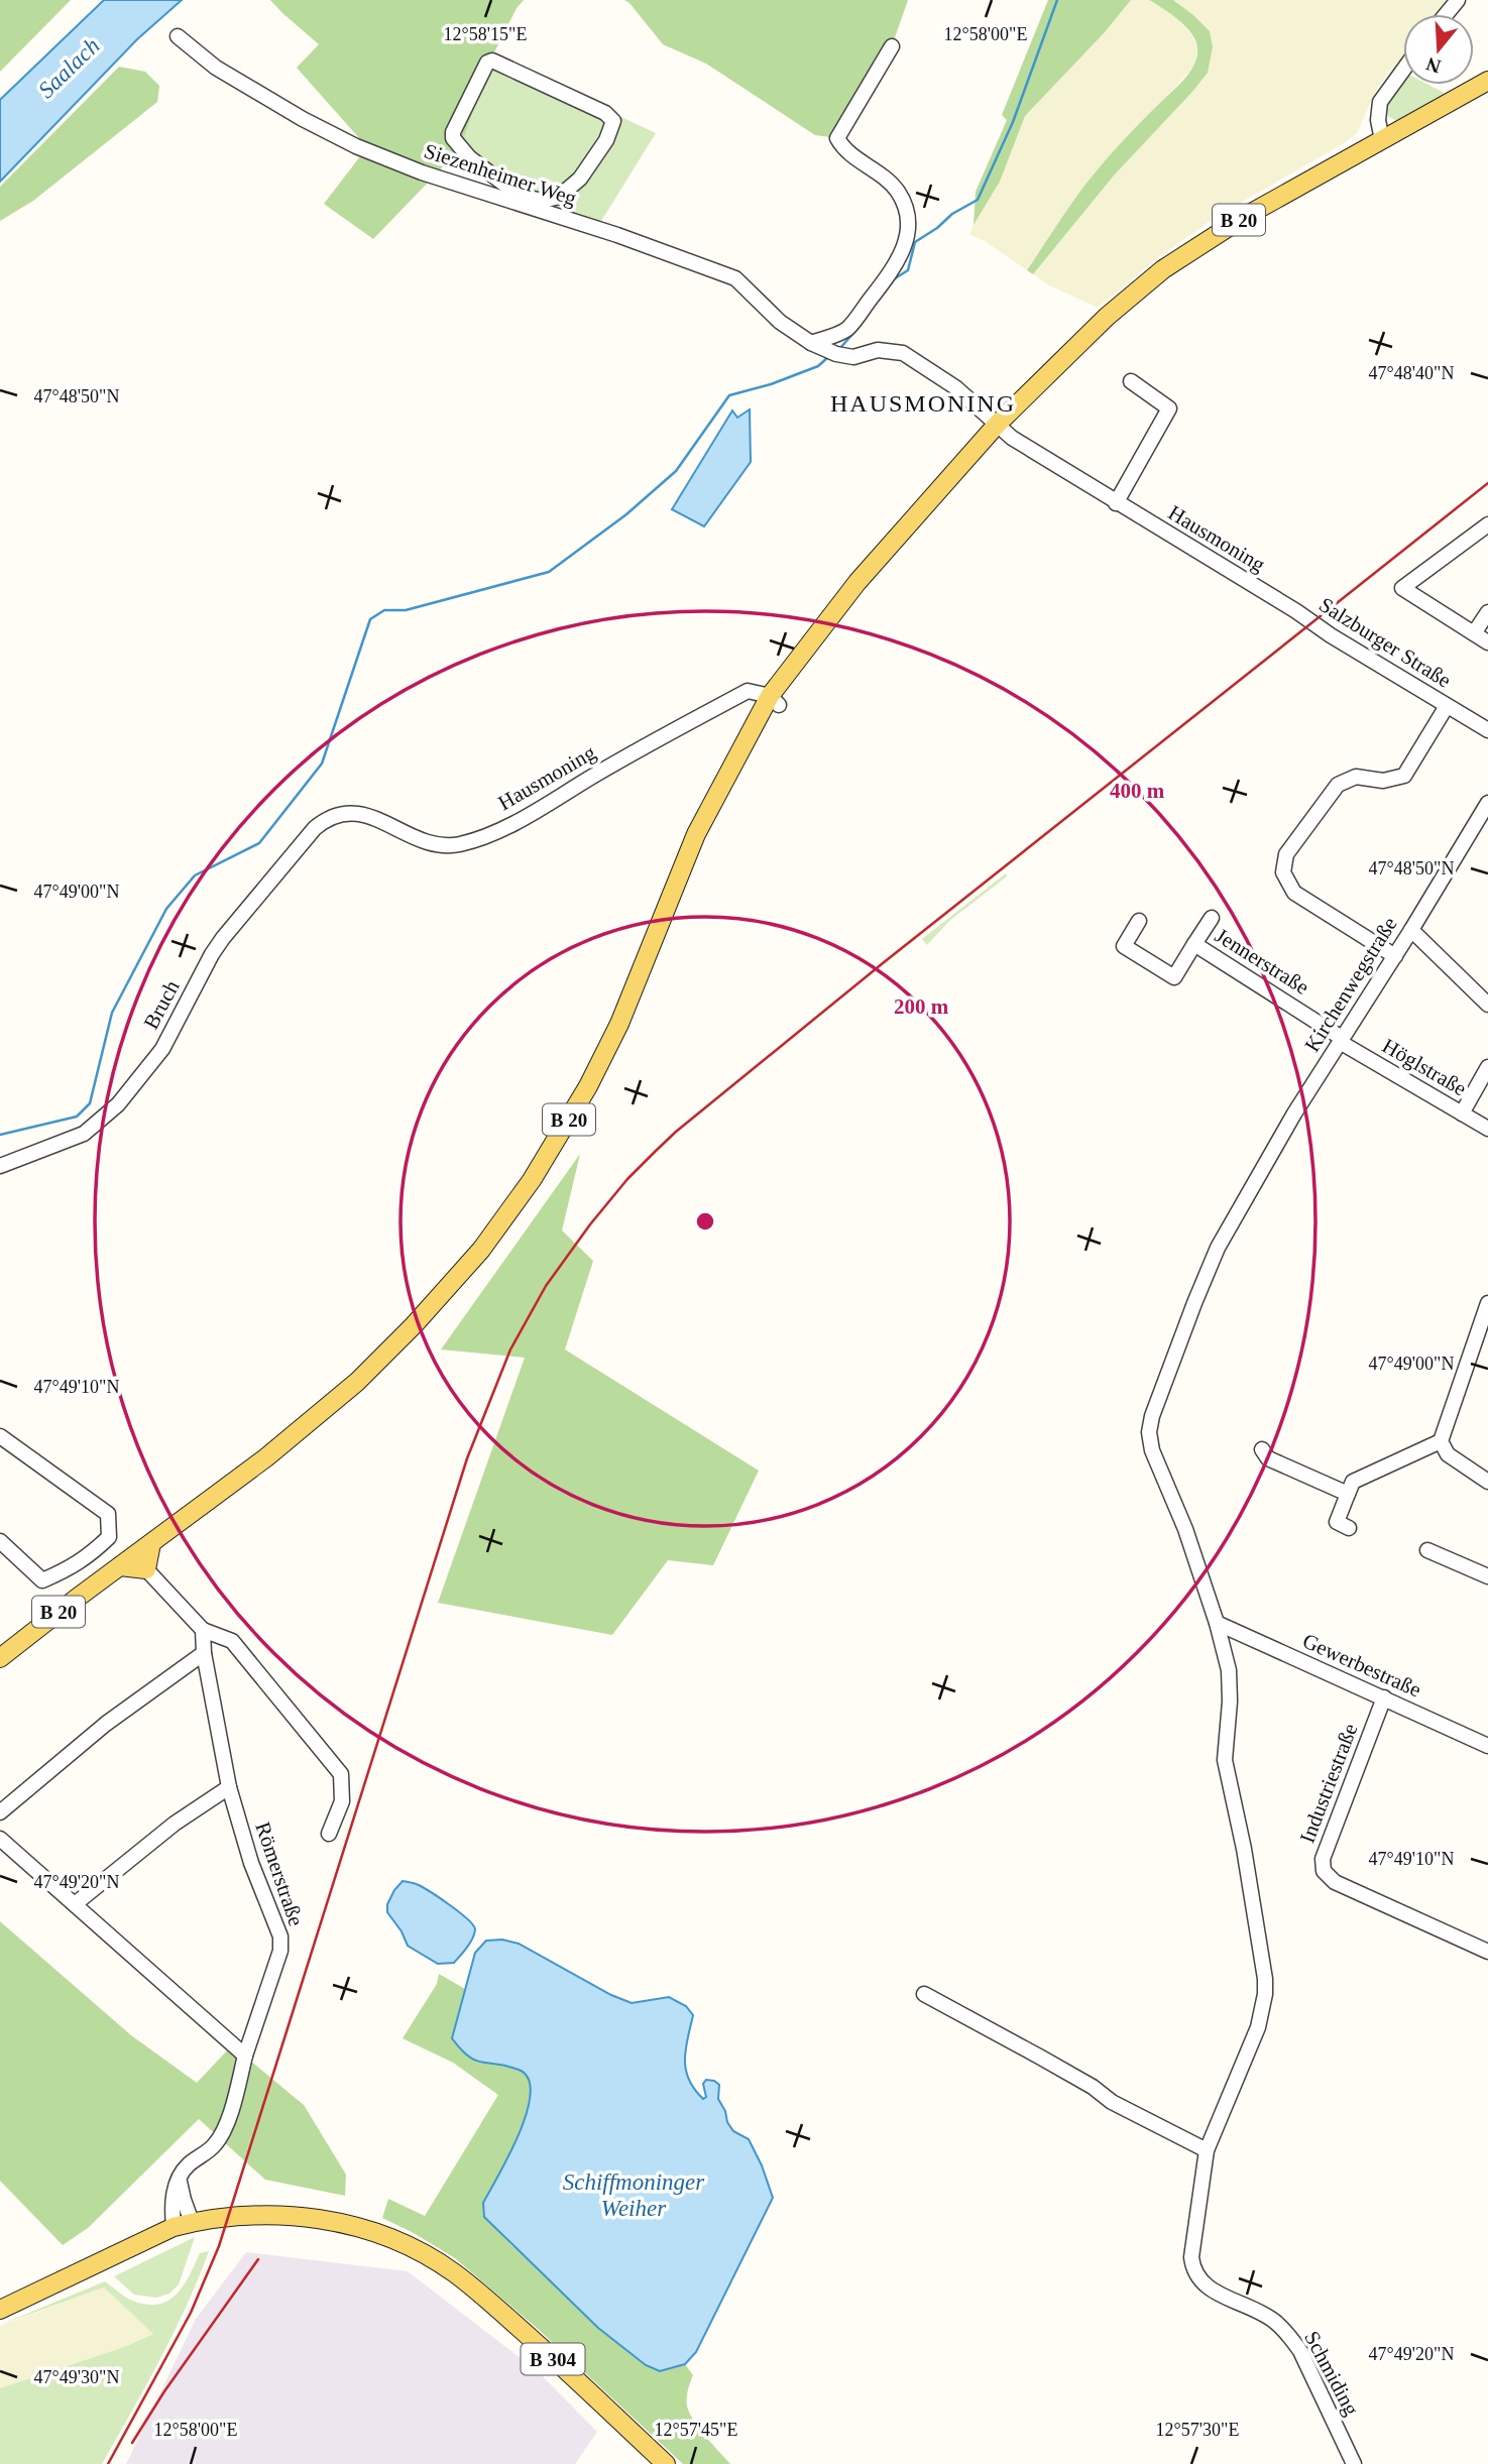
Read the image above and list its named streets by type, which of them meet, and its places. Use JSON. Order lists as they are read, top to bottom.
{
  "streets": {
    "main road": ["B 20", "B 304"],
    "street": [
      "Siezenheimer Weg",
      "Hausmoning",
      "Salzburger Straße",
      "Jennerstraße",
      "Kirchenwegstraße",
      "Bruch",
      "Höglstraße",
      "Gewerbestraße",
      "Industriestraße",
      "Römerstraße",
      "Schmiding"
    ]
  },
  "crossings": [
    ["B 20", "Hausmoning"],
    ["Hausmoning", "Salzburger Straße"],
    ["Hausmoning", "Bruch"],
    ["Jennerstraße", "Kirchenwegstraße"],
    ["Jennerstraße", "Höglstraße"],
    ["Kirchenwegstraße", "Höglstraße"],
    ["Kirchenwegstraße", "Gewerbestraße"],
    ["Kirchenwegstraße", "Schmiding"],
    ["Gewerbestraße", "Industriestraße"]
  ],
  "districts": ["HAUSMONING"],
  "water": ["Saalach", "Schiffmoninger Weiher"],
  "north": "bottom",
  "coordinates": [
    "12°58'15\"E",
    "12°58'00\"E",
    "47°48'40\"N",
    "47°48'50\"N",
    "47°49'00\"N",
    "47°49'10\"N",
    "47°49'20\"N",
    "47°49'30\"N",
    "12°57'45\"E",
    "12°57'30\"E"
  ],
  "rings": ["400 m", "200 m"]
}
